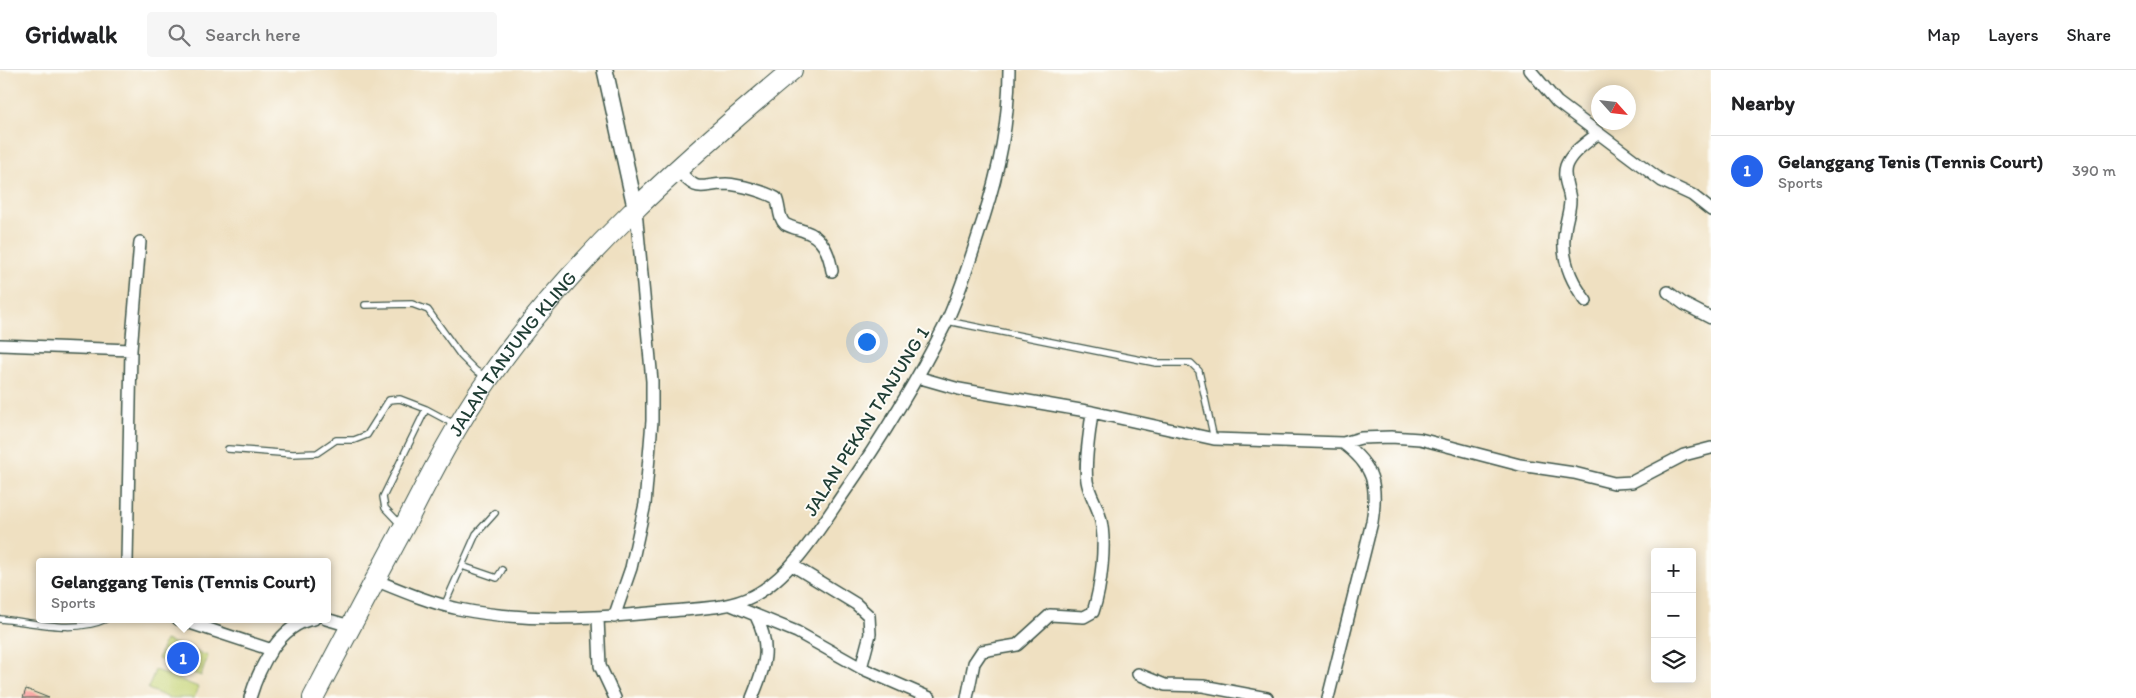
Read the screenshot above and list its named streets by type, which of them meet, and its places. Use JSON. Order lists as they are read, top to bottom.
{
  "streets": {
    "highway": ["JALAN TANJUNG KLING"],
    "street": ["JALAN PEKAN TANJUNG 1"]
  },
  "crossings": [
    ["JALAN TANJUNG KLING", "JALAN PEKAN TANJUNG 1"]
  ],
  "north": "bottom right",
  "page": {
    "header": "Gridwalk",
    "search": "Search here",
    "nav": ["Map", "Layers", "Share"],
    "heading": "Nearby",
    "list": [
      {
        "mark": "1",
        "name": "Gelanggang Tenis (Tennis Court)",
        "note": "Sports",
        "value": "390 m"
      }
    ],
    "map_buttons": ["+", "−"],
    "popup": ["Gelanggang Tenis (Tennis Court)", "Sports"],
    "pins": "1"
  }
}
